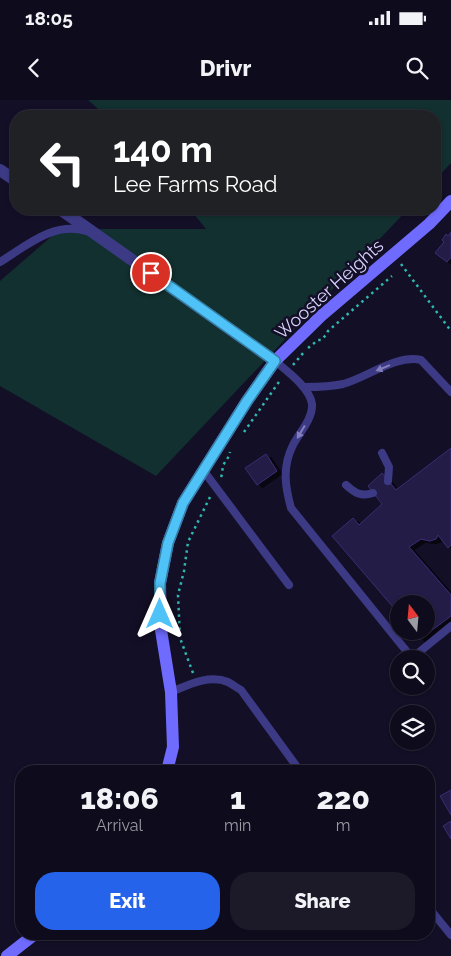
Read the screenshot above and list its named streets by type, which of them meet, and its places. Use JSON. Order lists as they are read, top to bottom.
{
  "streets": {
    "main road": ["Wooster Heights"]
  },
  "north": "top",
  "page": {
    "status": "18:05",
    "header": "Drivr",
    "turn": ["140 m", "Lee Farms Road"],
    "eta": [
      "18:06",
      "Arrival",
      "1",
      "min",
      "220",
      "m"
    ],
    "buttons": ["Exit", "Share"]
  }
}
